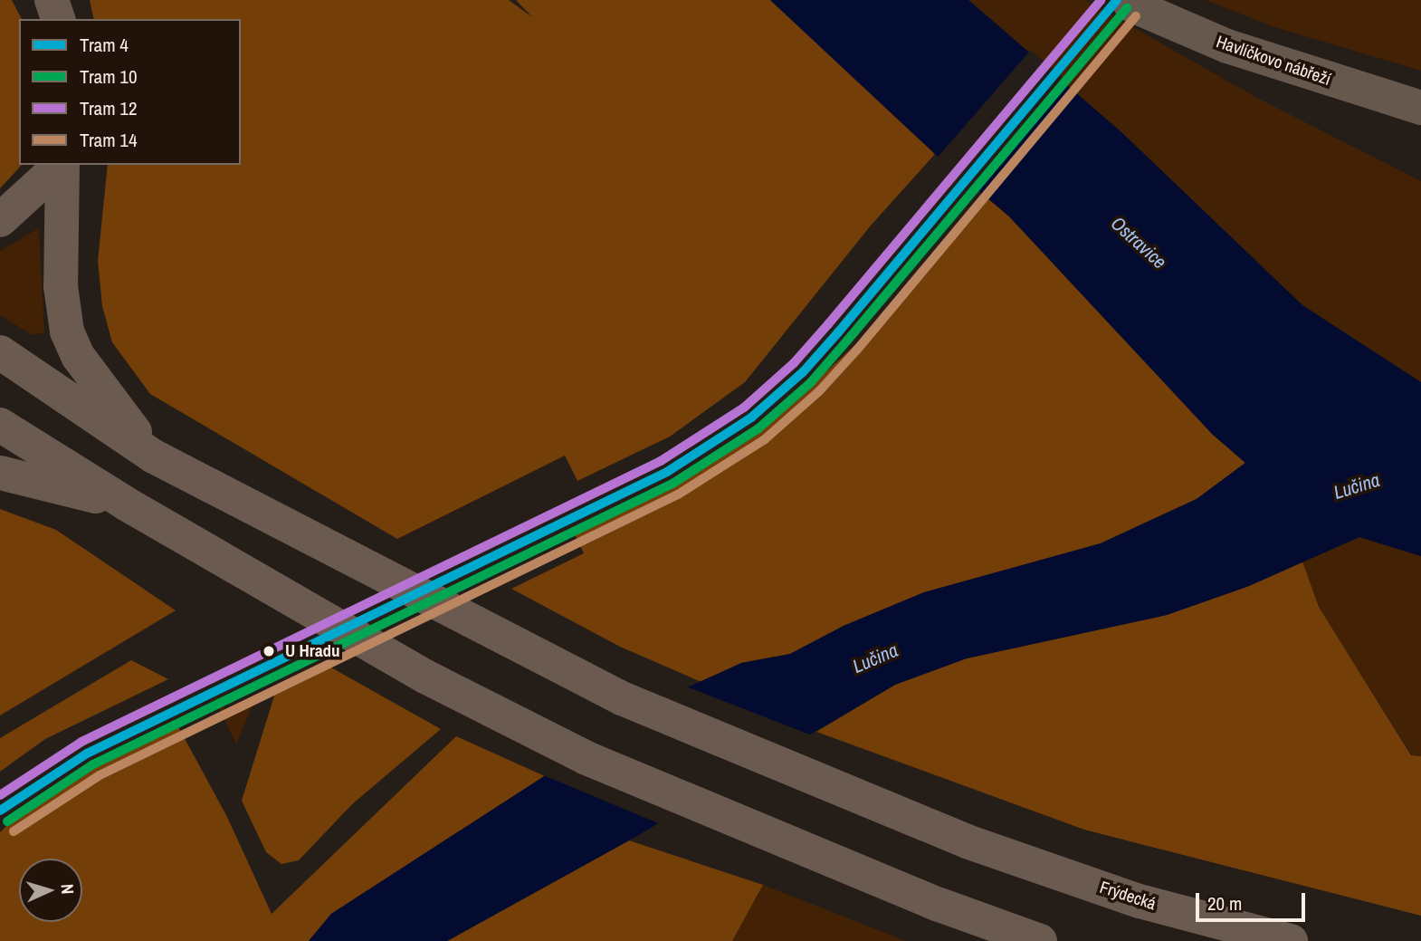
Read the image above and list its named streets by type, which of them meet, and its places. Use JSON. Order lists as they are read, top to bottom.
{
  "streets": {
    "main road": ["Frýdecká"],
    "street": ["Havlíčkovo nábřeží"]
  },
  "water": ["Ostravice", "Lučina"],
  "places": ["U Hradu"],
  "lines": [
    "tram line 4",
    "tram line 12",
    "tram line 10",
    "tram line 14"
  ],
  "legend": [
    "Tram 4",
    "Tram 10",
    "Tram 12",
    "Tram 14"
  ],
  "scale_bar": "20 m",
  "north": "right"
}
